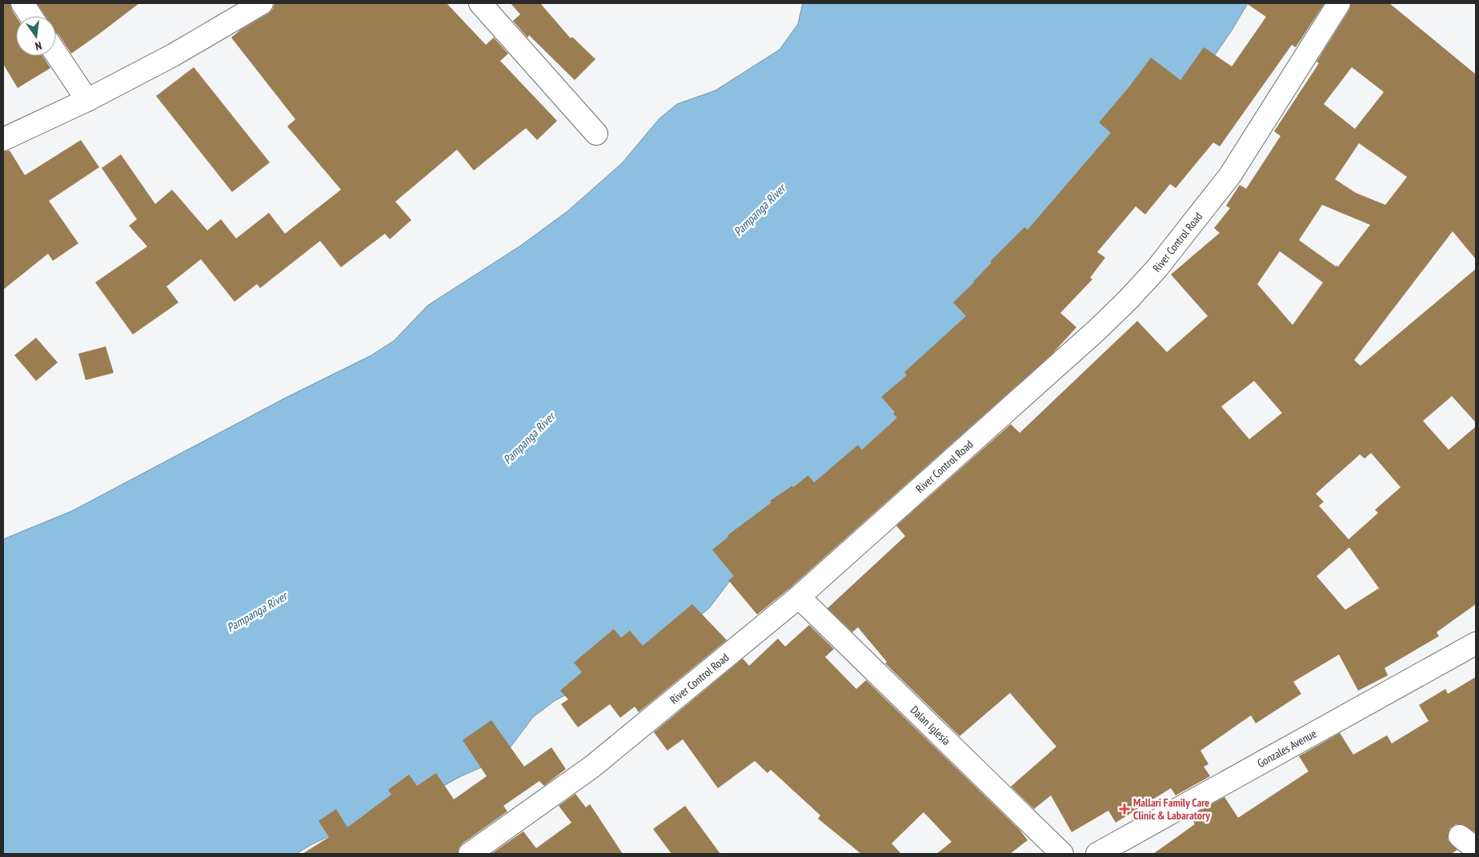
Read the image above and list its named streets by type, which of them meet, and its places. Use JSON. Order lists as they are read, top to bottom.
{
  "streets": {
    "street": ["River Control Road", "Dalan Iglesia", "Gonzales Avenue"]
  },
  "crossings": [
    ["River Control Road", "Dalan Iglesia"]
  ],
  "water": ["Pampanga River"],
  "places": {
    "health": ["Mallari Family Care Clinic & Labaratory"]
  },
  "north": "bottom"
}
